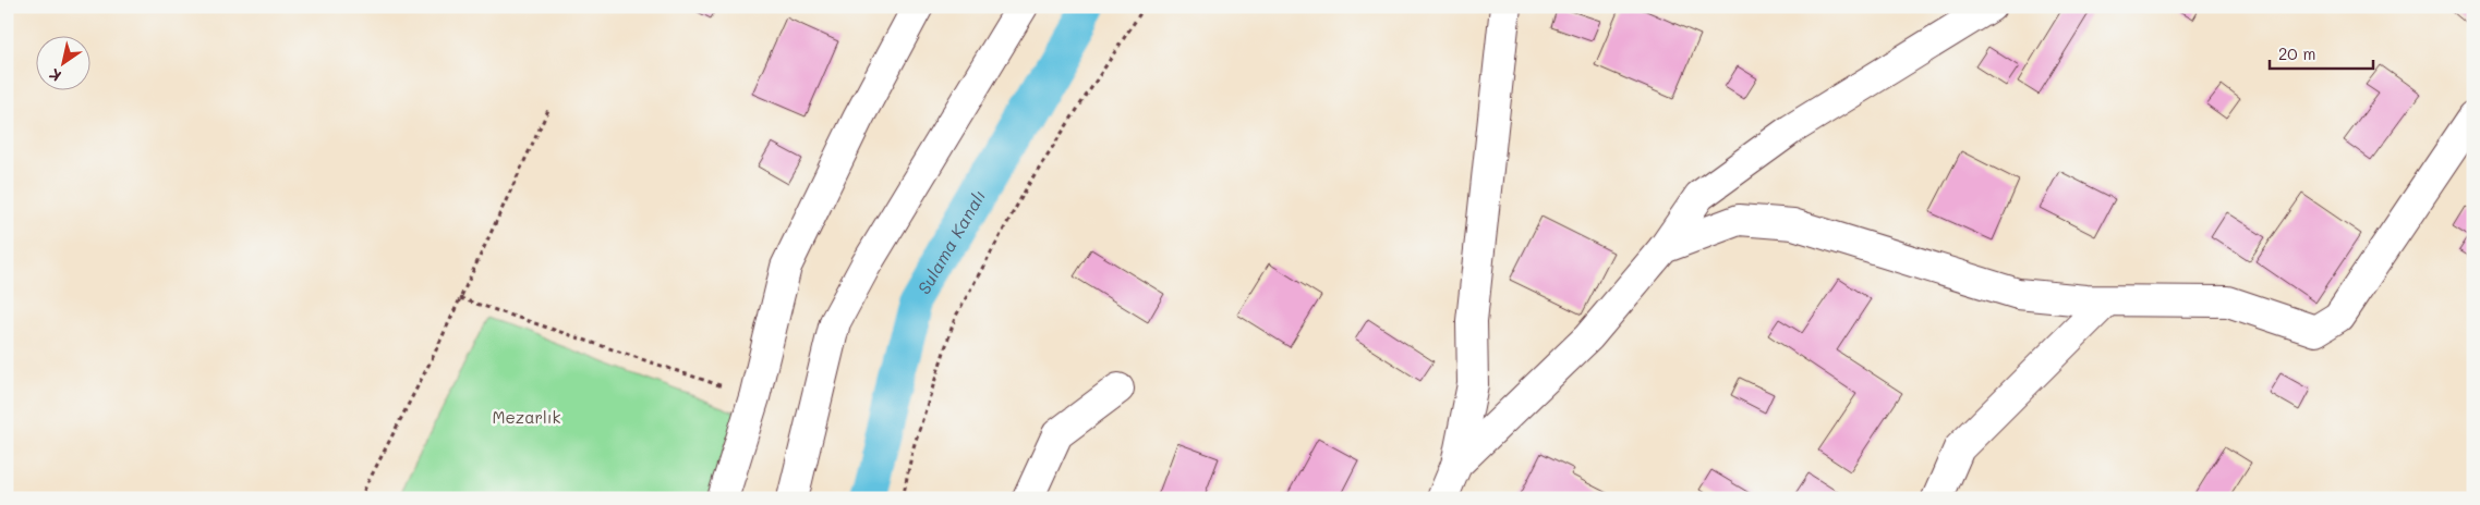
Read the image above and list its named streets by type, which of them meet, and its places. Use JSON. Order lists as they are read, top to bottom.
{
  "water": ["Sulama Kanalı"],
  "parks": ["Mezarlık"],
  "scale_bar": "20 m",
  "north": "bottom left"
}
